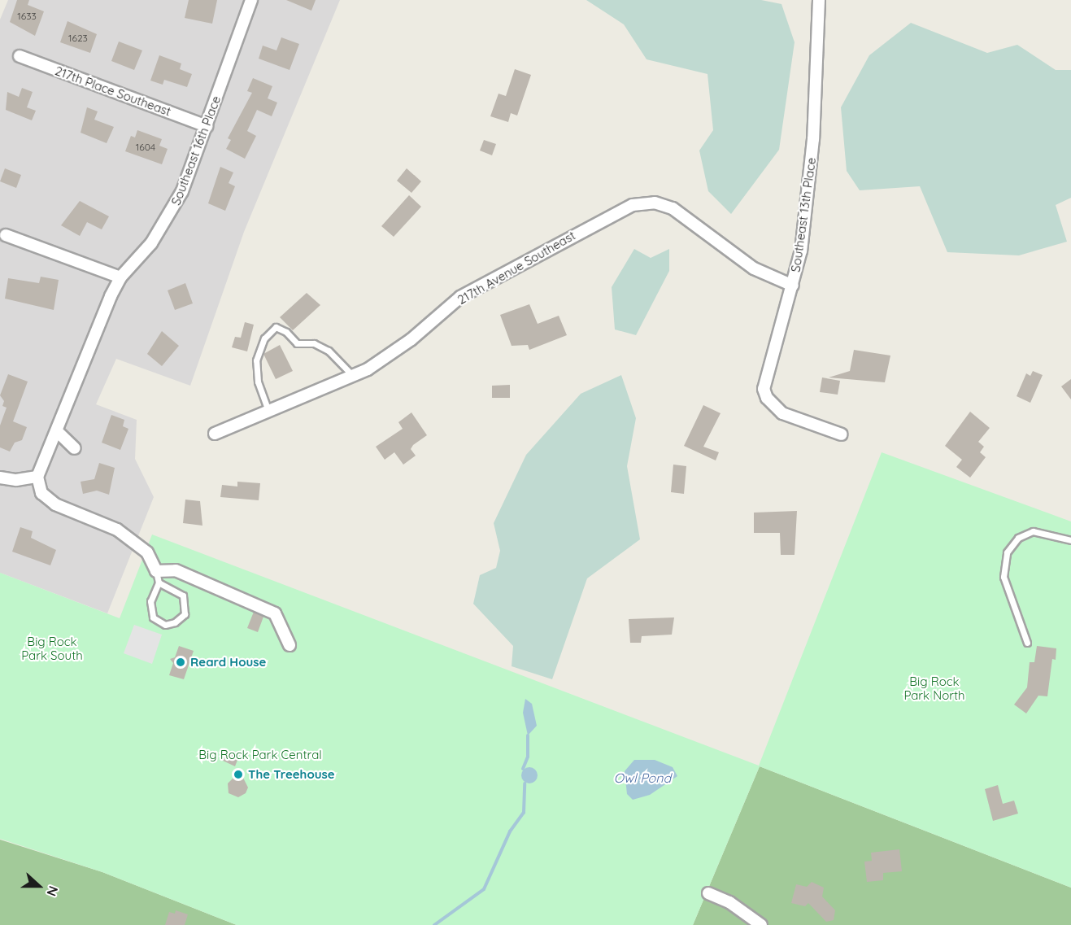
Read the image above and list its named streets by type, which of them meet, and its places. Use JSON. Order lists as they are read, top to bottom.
{
  "streets": {
    "street": [
      "217th Place Southeast",
      "Southeast 16th Place",
      "Southeast 13th Place",
      "217th Avenue Southeast"
    ]
  },
  "crossings": [
    ["217th Place Southeast", "Southeast 16th Place"],
    ["Southeast 13th Place", "217th Avenue Southeast"]
  ],
  "water": ["Owl Pond"],
  "parks": ["Big Rock Park South", "Big Rock Park North", "Big Rock Park Central"],
  "places": ["Reard House", "The Treehouse"],
  "house_numbers": ["1633", "1623", "1604"],
  "north": "right"
}
